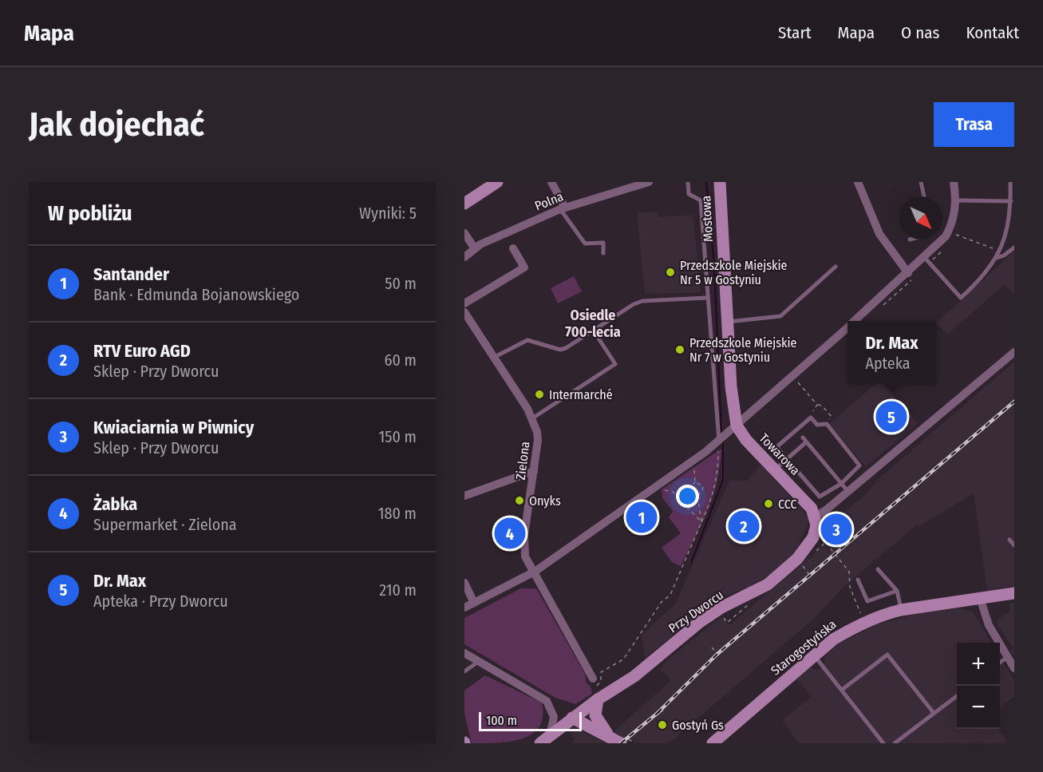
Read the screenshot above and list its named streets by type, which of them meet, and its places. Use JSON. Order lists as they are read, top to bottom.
{
  "streets": {
    "street": [
      "Polna",
      "Mostowa",
      "Towarowa",
      "Zielona",
      "Przy Dworcu",
      "Starogostyńska"
    ]
  },
  "crossings": [
    ["Mostowa", "Towarowa"],
    ["Towarowa", "Przy Dworcu"]
  ],
  "districts": ["Osiedle 700-lecia"],
  "places": [
    "Przedszkole Miejskie Nr 5 w Gostyniu",
    "Przedszkole Miejskie Nr 7 w Gostyniu",
    "Intermarché",
    "Onyks",
    "CCC",
    "Gostyń Gs"
  ],
  "scale_bar": "100 m",
  "north": "bottom right",
  "page": {
    "header": "Mapa",
    "nav": [
      "Start",
      "Mapa",
      "O nas",
      "Kontakt"
    ],
    "buttons": "Trasa",
    "title": "Jak dojechać",
    "heading": ["W pobliżu", "Wyniki: 5"],
    "list": [
      {
        "mark": "1",
        "name": "Santander",
        "note": "Bank · Edmunda Bojanowskiego",
        "value": "50 m"
      },
      {
        "mark": "2",
        "name": "RTV Euro AGD",
        "note": "Sklep · Przy Dworcu",
        "value": "60 m"
      },
      {
        "mark": "3",
        "name": "Kwiaciarnia w Piwnicy",
        "note": "Sklep · Przy Dworcu",
        "value": "150 m"
      },
      {
        "mark": "4",
        "name": "Żabka",
        "note": "Supermarket · Zielona",
        "value": "180 m"
      },
      {
        "mark": "5",
        "name": "Dr. Max",
        "note": "Apteka · Przy Dworcu",
        "value": "210 m"
      }
    ],
    "popup": ["Dr. Max", "Apteka"],
    "pins": [
      "5",
      "1",
      "2",
      "3",
      "4"
    ],
    "map_buttons": ["+", "−"],
    "scale": "100 m"
  }
}
